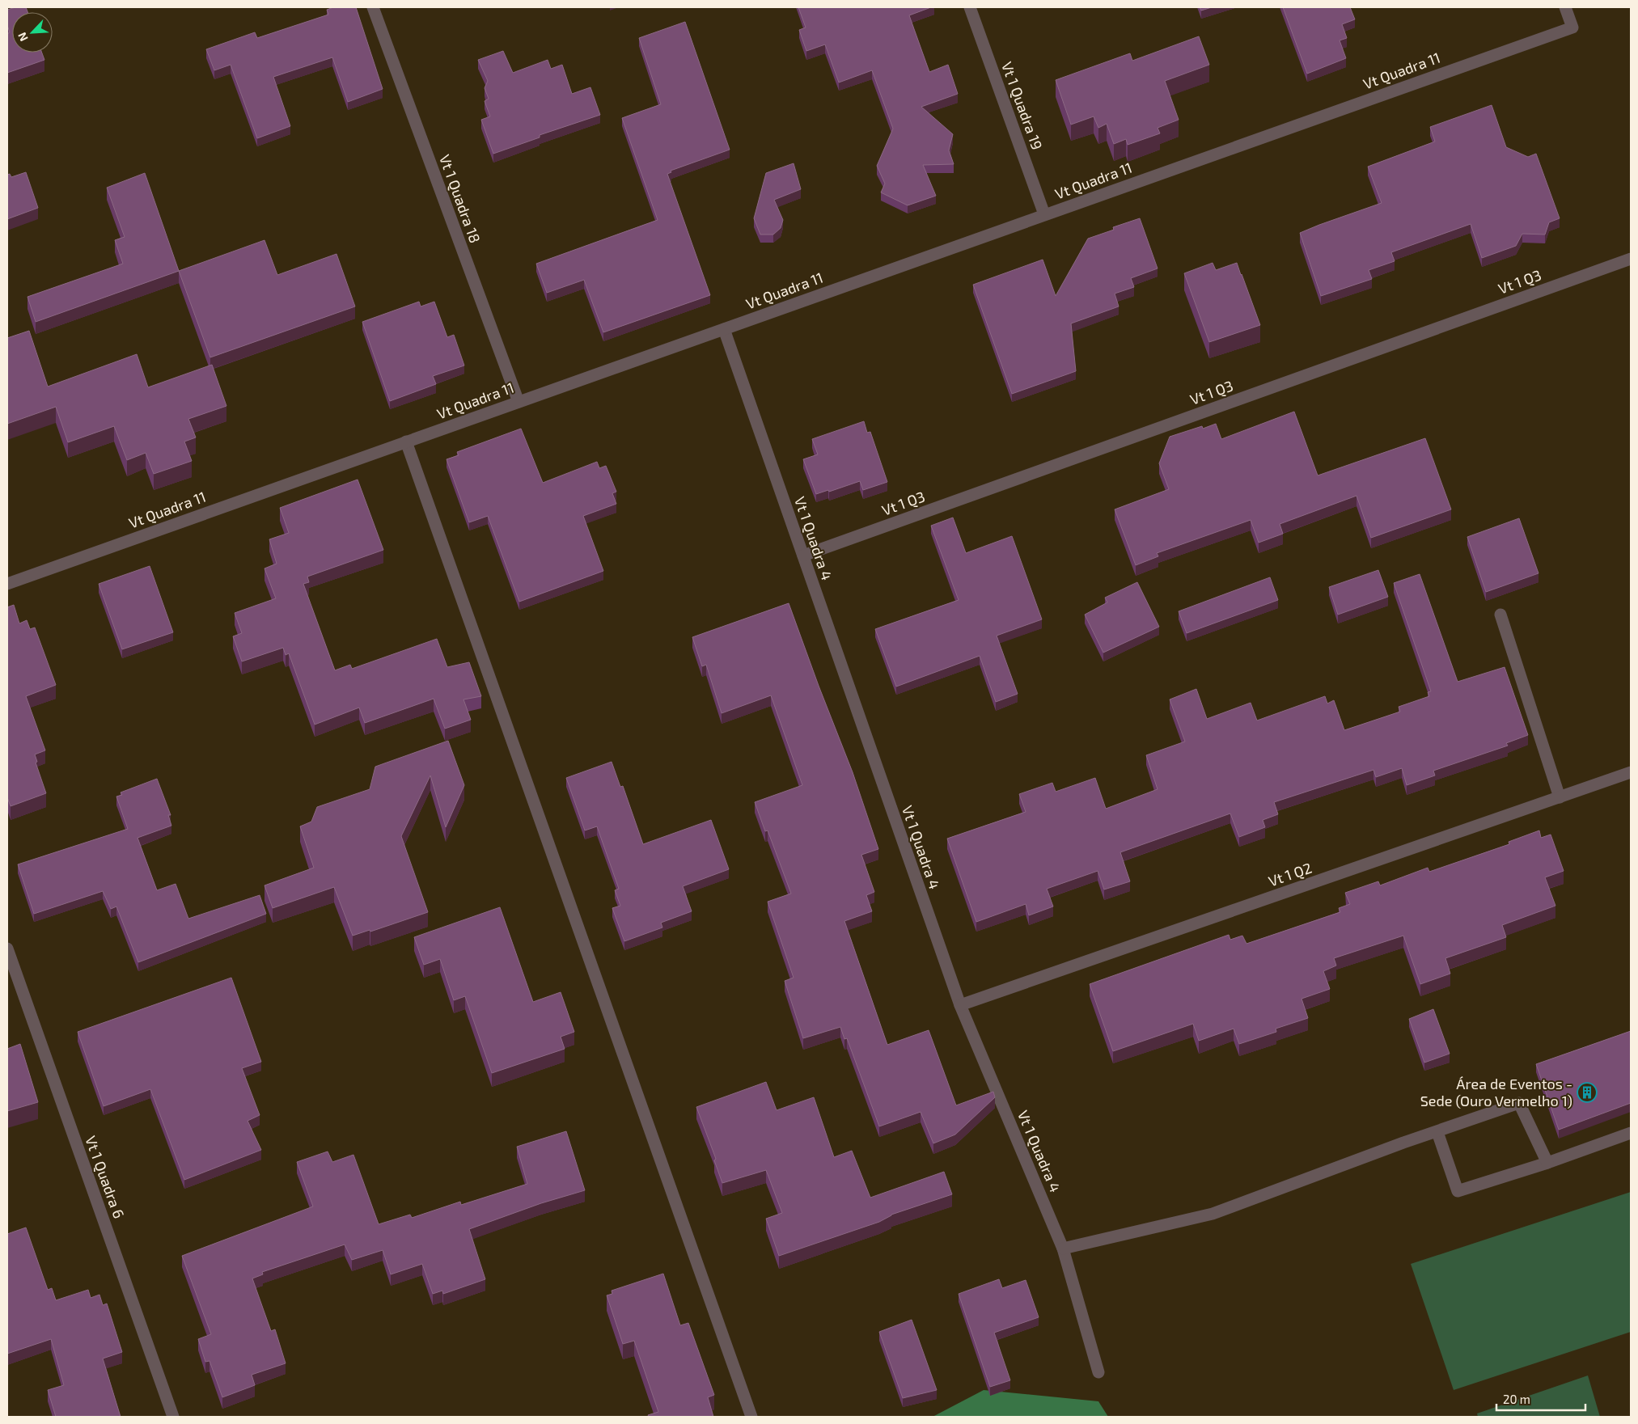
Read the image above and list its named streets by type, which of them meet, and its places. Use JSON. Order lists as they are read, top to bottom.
{
  "streets": {
    "street": [
      "Vt Quadra 11",
      "Vt 1 Quadra 19",
      "Vt 1 Quadra 18",
      "Vt 1 Q3",
      "Vt 1 Quadra 4",
      "Vt 1 Q2",
      "Vt 1 Quadra 6"
    ]
  },
  "crossings": [
    ["Vt Quadra 11", "Vt 1 Quadra 19"],
    ["Vt Quadra 11", "Vt 1 Quadra 18"],
    ["Vt Quadra 11", "Vt 1 Quadra 4"],
    ["Vt 1 Q3", "Vt 1 Quadra 4"],
    ["Vt 1 Quadra 4", "Vt 1 Q2"]
  ],
  "places": {
    "building": ["Área de Eventos - Sede (Ouro Vermelho 1)"]
  },
  "scale_bar": "20 m",
  "north": "bottom left"
}
